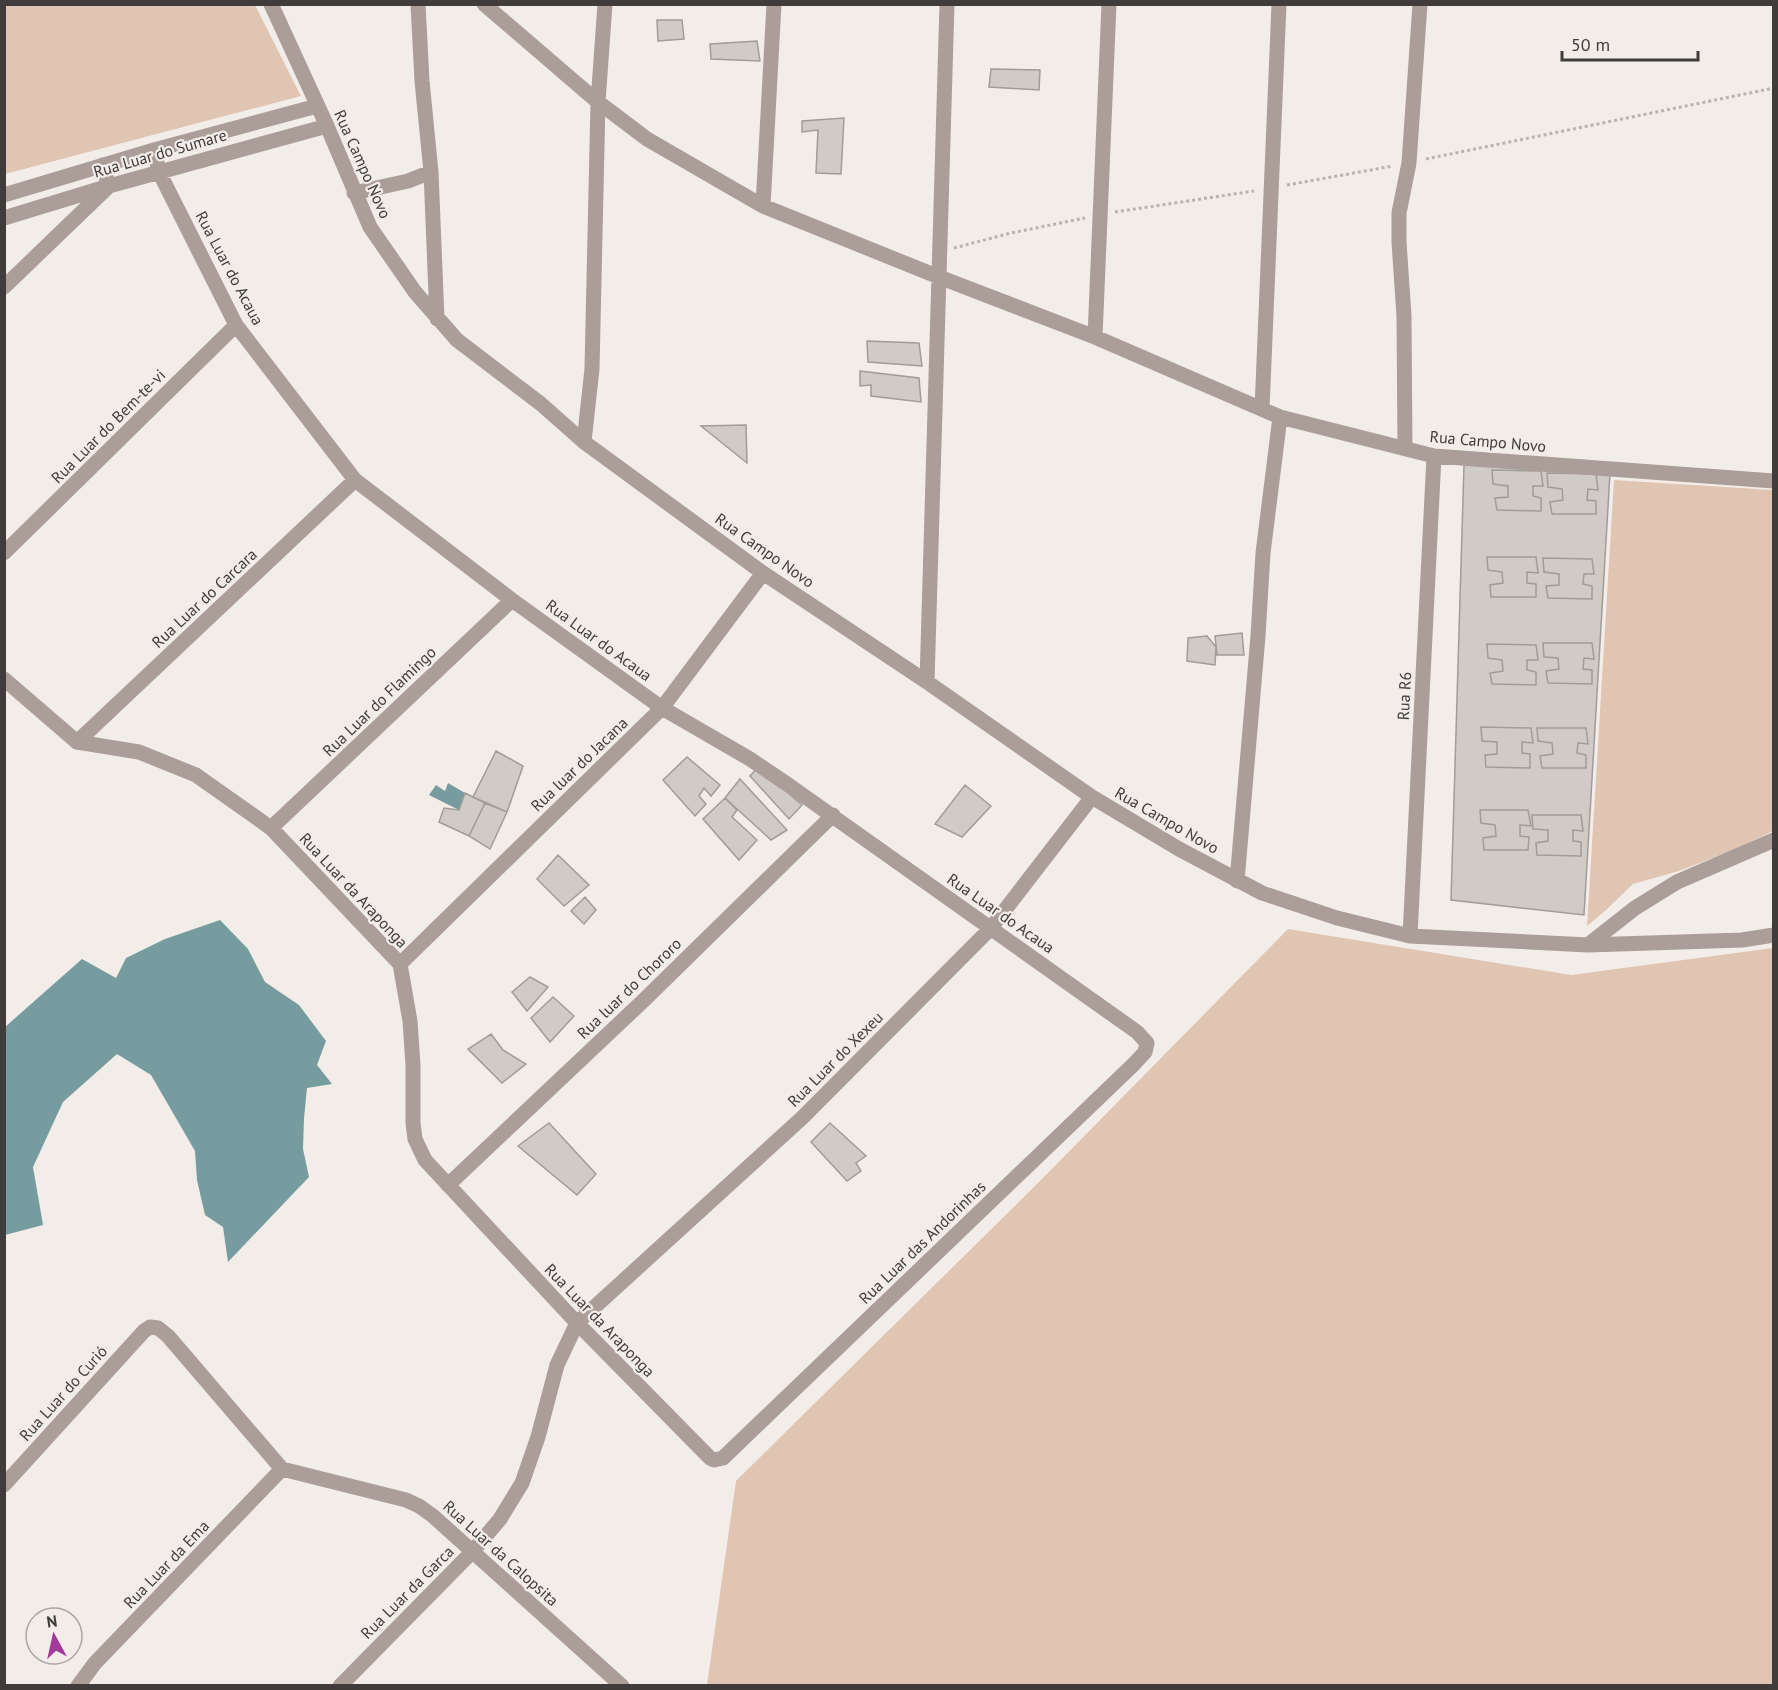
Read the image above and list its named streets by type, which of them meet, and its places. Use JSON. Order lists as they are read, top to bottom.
{
  "streets": {
    "street": [
      "Rua Luar do Sumare",
      "Rua Campo Novo",
      "Rua Luar do Acaua",
      "Rua Luar do Bem-te-vi",
      "Rua Luar do Carcara",
      "Rua R6",
      "Rua Luar do Flamingo",
      "Rua luar do Jacana",
      "Rua Luar da Araponga",
      "Rua luar do Chororo",
      "Rua Luar do Xexeu",
      "Rua Luar das Andorinhas",
      "Rua Luar do Curió",
      "Rua Luar da Calopsita",
      "Rua Luar da Ema",
      "Rua Luar da Garca"
    ]
  },
  "crossings": [
    ["Rua Luar do Sumare", "Rua Campo Novo"],
    ["Rua Luar do Sumare", "Rua Luar do Acaua"],
    ["Rua Campo Novo", "Rua R6"],
    ["Rua Campo Novo", "Rua luar do Jacana"],
    ["Rua Campo Novo", "Rua Luar do Xexeu"],
    ["Rua Luar do Acaua", "Rua Luar do Bem-te-vi"],
    ["Rua Luar do Acaua", "Rua Luar do Carcara"],
    ["Rua Luar do Acaua", "Rua Luar do Flamingo"],
    ["Rua Luar do Acaua", "Rua luar do Jacana"],
    ["Rua Luar do Acaua", "Rua luar do Chororo"],
    ["Rua Luar do Acaua", "Rua Luar do Xexeu"],
    ["Rua Luar do Acaua", "Rua Luar das Andorinhas"],
    ["Rua Luar do Carcara", "Rua Luar da Araponga"],
    ["Rua Luar do Flamingo", "Rua Luar da Araponga"],
    ["Rua luar do Jacana", "Rua Luar da Araponga"],
    ["Rua Luar da Araponga", "Rua luar do Chororo"],
    ["Rua Luar da Araponga", "Rua Luar do Xexeu"],
    ["Rua Luar da Araponga", "Rua Luar das Andorinhas"],
    ["Rua Luar da Araponga", "Rua Luar da Garca"],
    ["Rua Luar do Xexeu", "Rua Luar da Garca"],
    ["Rua Luar do Curió", "Rua Luar da Calopsita"],
    ["Rua Luar do Curió", "Rua Luar da Ema"],
    ["Rua Luar da Calopsita", "Rua Luar da Ema"],
    ["Rua Luar da Calopsita", "Rua Luar da Garca"]
  ],
  "scale_bar": "50 m",
  "north": "top"
}
